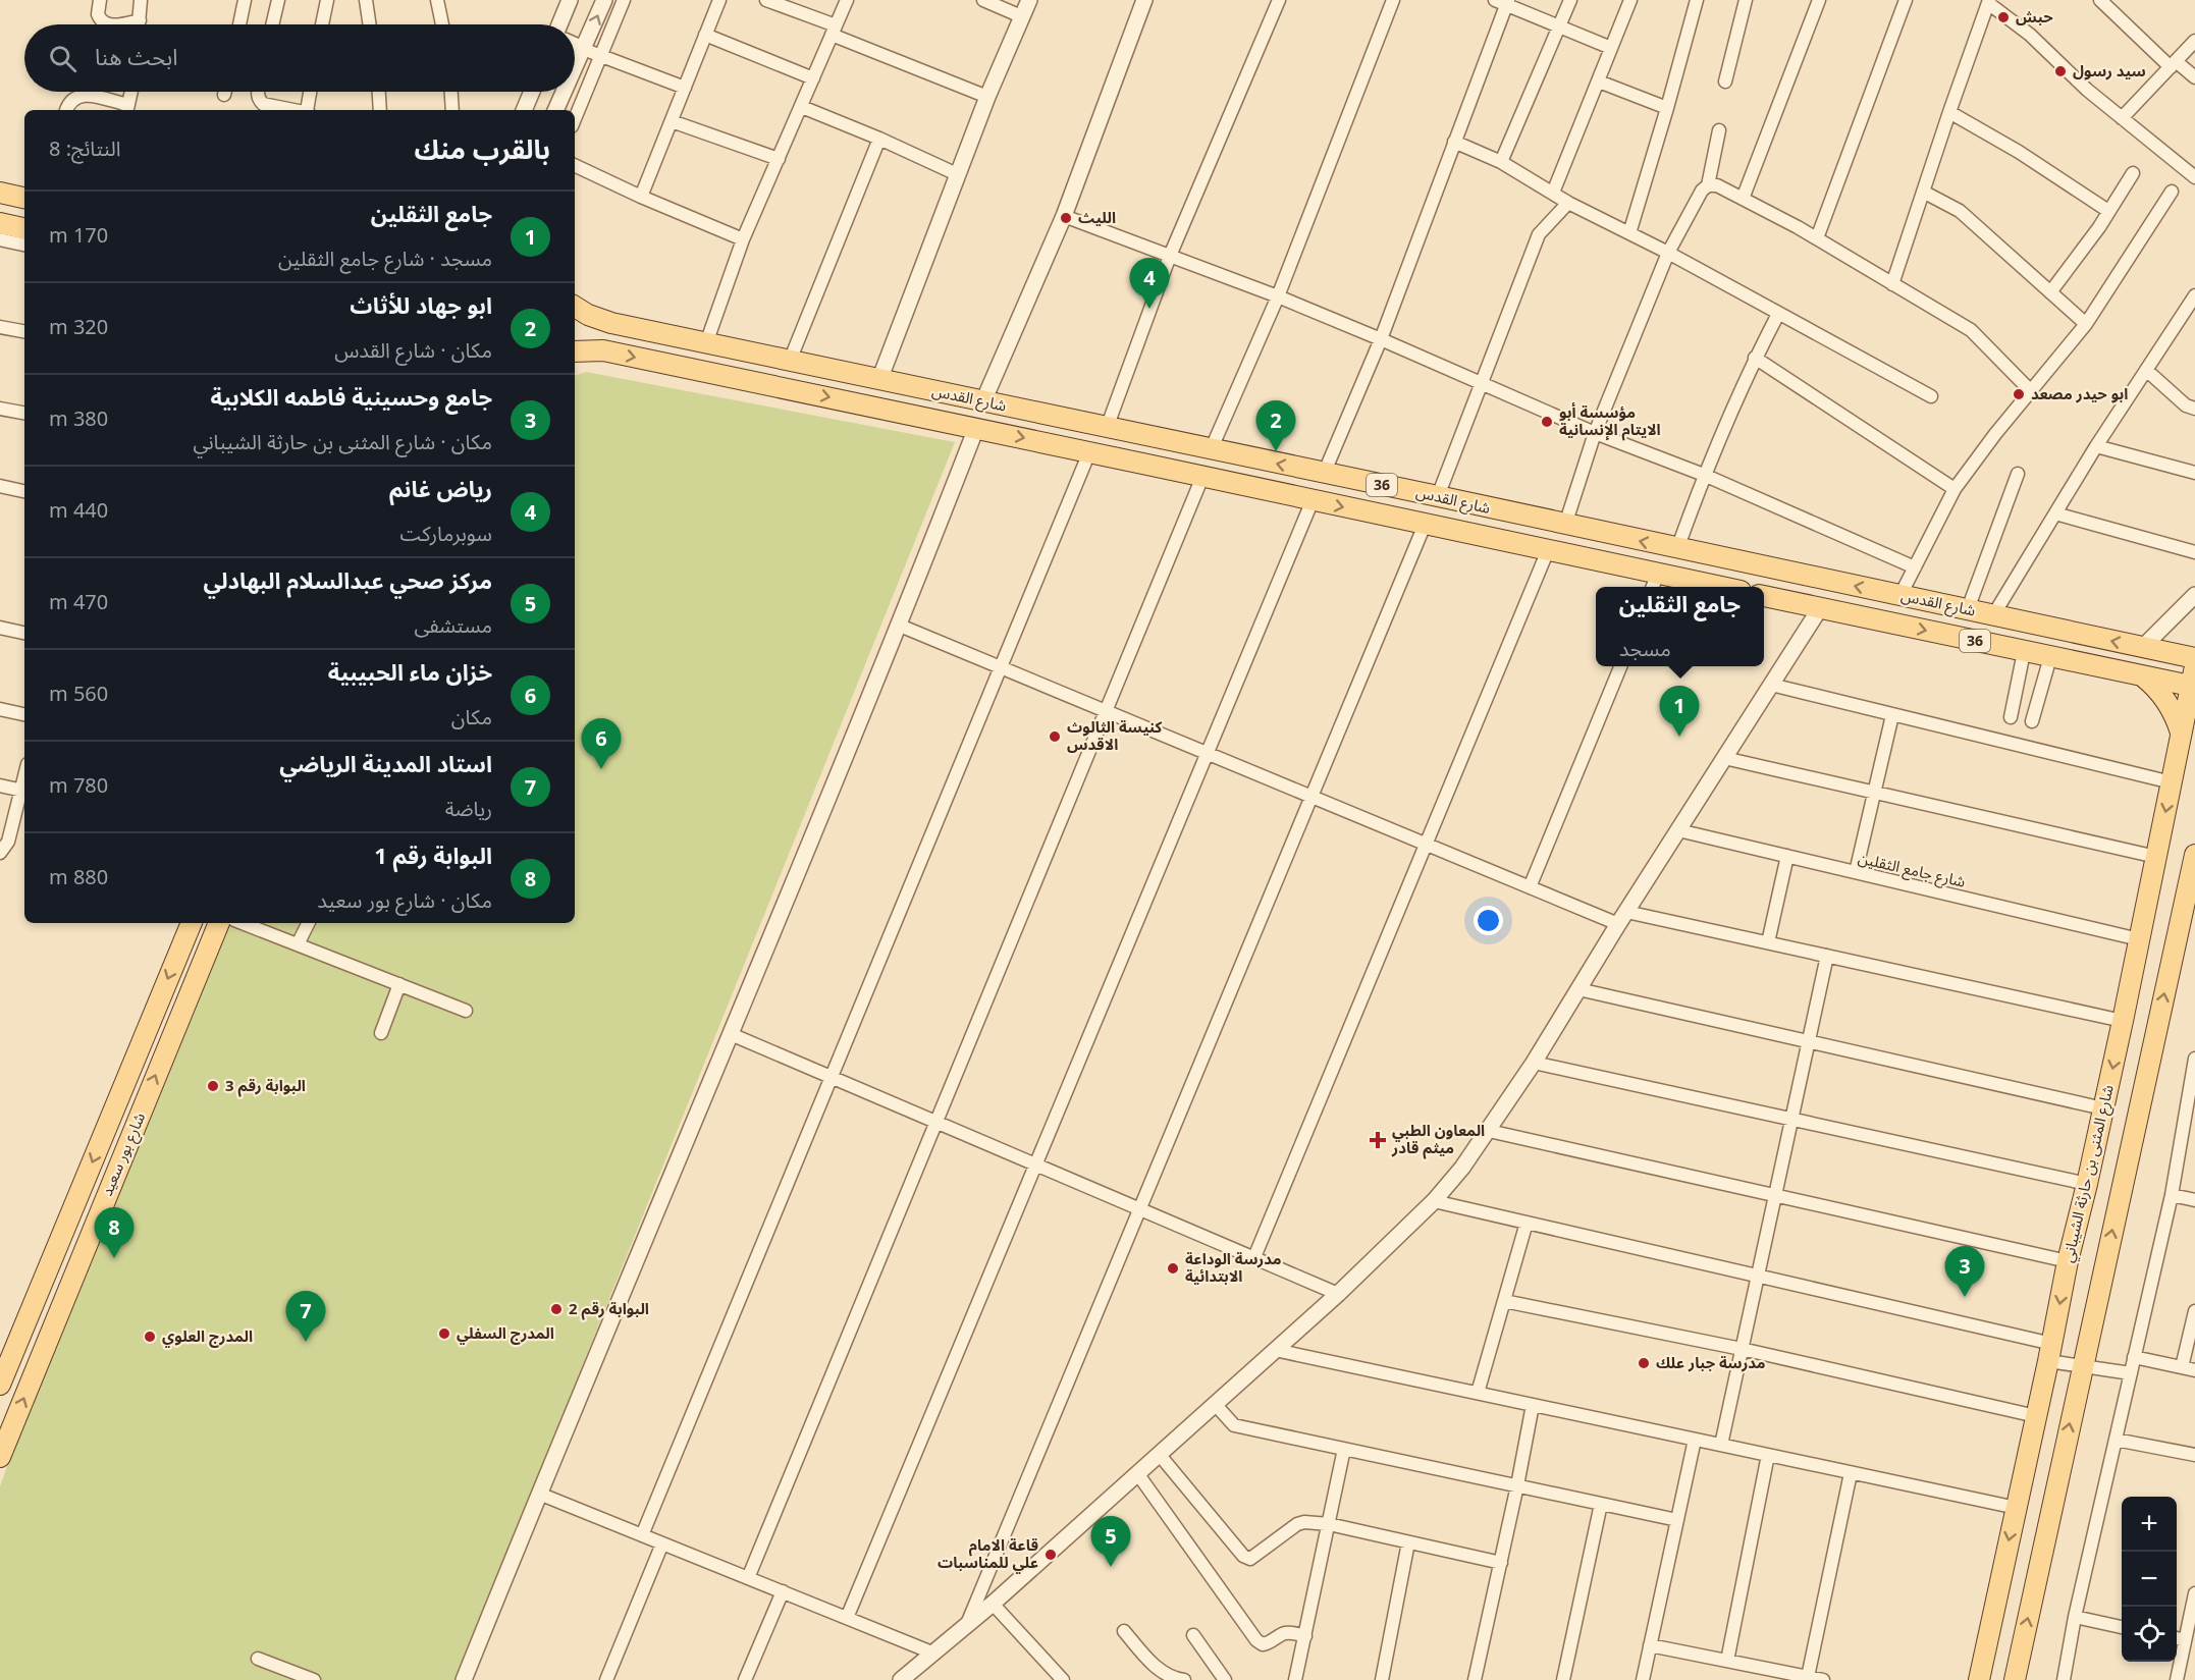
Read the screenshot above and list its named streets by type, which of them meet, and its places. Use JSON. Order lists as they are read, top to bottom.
{
  "streets": {
    "main road": [
      "شارع القدس",
      "36",
      "شارع بور سعيد",
      "شارع المثنى بن حارثة الشيباني"
    ],
    "street": ["شارع جامع الثقلين"]
  },
  "crossings": [
    ["شارع القدس", "شارع المثنى بن حارثة الشيباني"],
    ["شارع جامع الثقلين", "شارع المثنى بن حارثة الشيباني"]
  ],
  "places": {
    "other": [
      "حبش",
      "سيد رسول",
      "الليث",
      "ابو حيدر مصعد",
      "مؤسسة أبو الايتام الإنسانية",
      "كنيسة الثالوث الاقدس",
      "البوابة رقم 3",
      "مدرسة الوداعة الابتدائية",
      "البوابة رقم 2",
      "المدرج السفلي",
      "المدرج العلوي",
      "مدرسة جبار علك",
      "قاعة الامام علي للمناسبات"
    ],
    "health": ["المعاون الطبي ميثم قادر"]
  },
  "page": {
    "search": "ابحث هنا",
    "heading": ["بالقرب منك", "النتائج: 8"],
    "list": [
      {
        "mark": "1",
        "name": "جامع الثقلين",
        "note": "مسجد · شارع جامع الثقلين",
        "value": "170 m"
      },
      {
        "mark": "2",
        "name": "ابو جهاد للأثاث",
        "note": "مكان · شارع القدس",
        "value": "320 m"
      },
      {
        "mark": "3",
        "name": "جامع وحسينية فاطمه الكلابية",
        "note": "مكان · شارع المثنى بن حارثة الشيباني",
        "value": "380 m"
      },
      {
        "mark": "4",
        "name": "رياض غانم",
        "note": "سوبرماركت",
        "value": "440 m"
      },
      {
        "mark": "5",
        "name": "مركز صحي عبدالسلام البهادلي",
        "note": "مستشفى",
        "value": "470 m"
      },
      {
        "mark": "6",
        "name": "خزان ماء الحبيبية",
        "note": "مكان",
        "value": "560 m"
      },
      {
        "mark": "7",
        "name": "استاد المدينة الرياضي",
        "note": "رياضة",
        "value": "780 m"
      },
      {
        "mark": "8",
        "name": "البوابة رقم 1",
        "note": "مكان · شارع بور سعيد",
        "value": "880 m"
      }
    ],
    "pins": [
      "4",
      "2",
      "1",
      "6",
      "8",
      "3",
      "7",
      "5"
    ],
    "popup": ["جامع الثقلين", "مسجد"],
    "map_buttons": ["+", "−"]
  }
}
